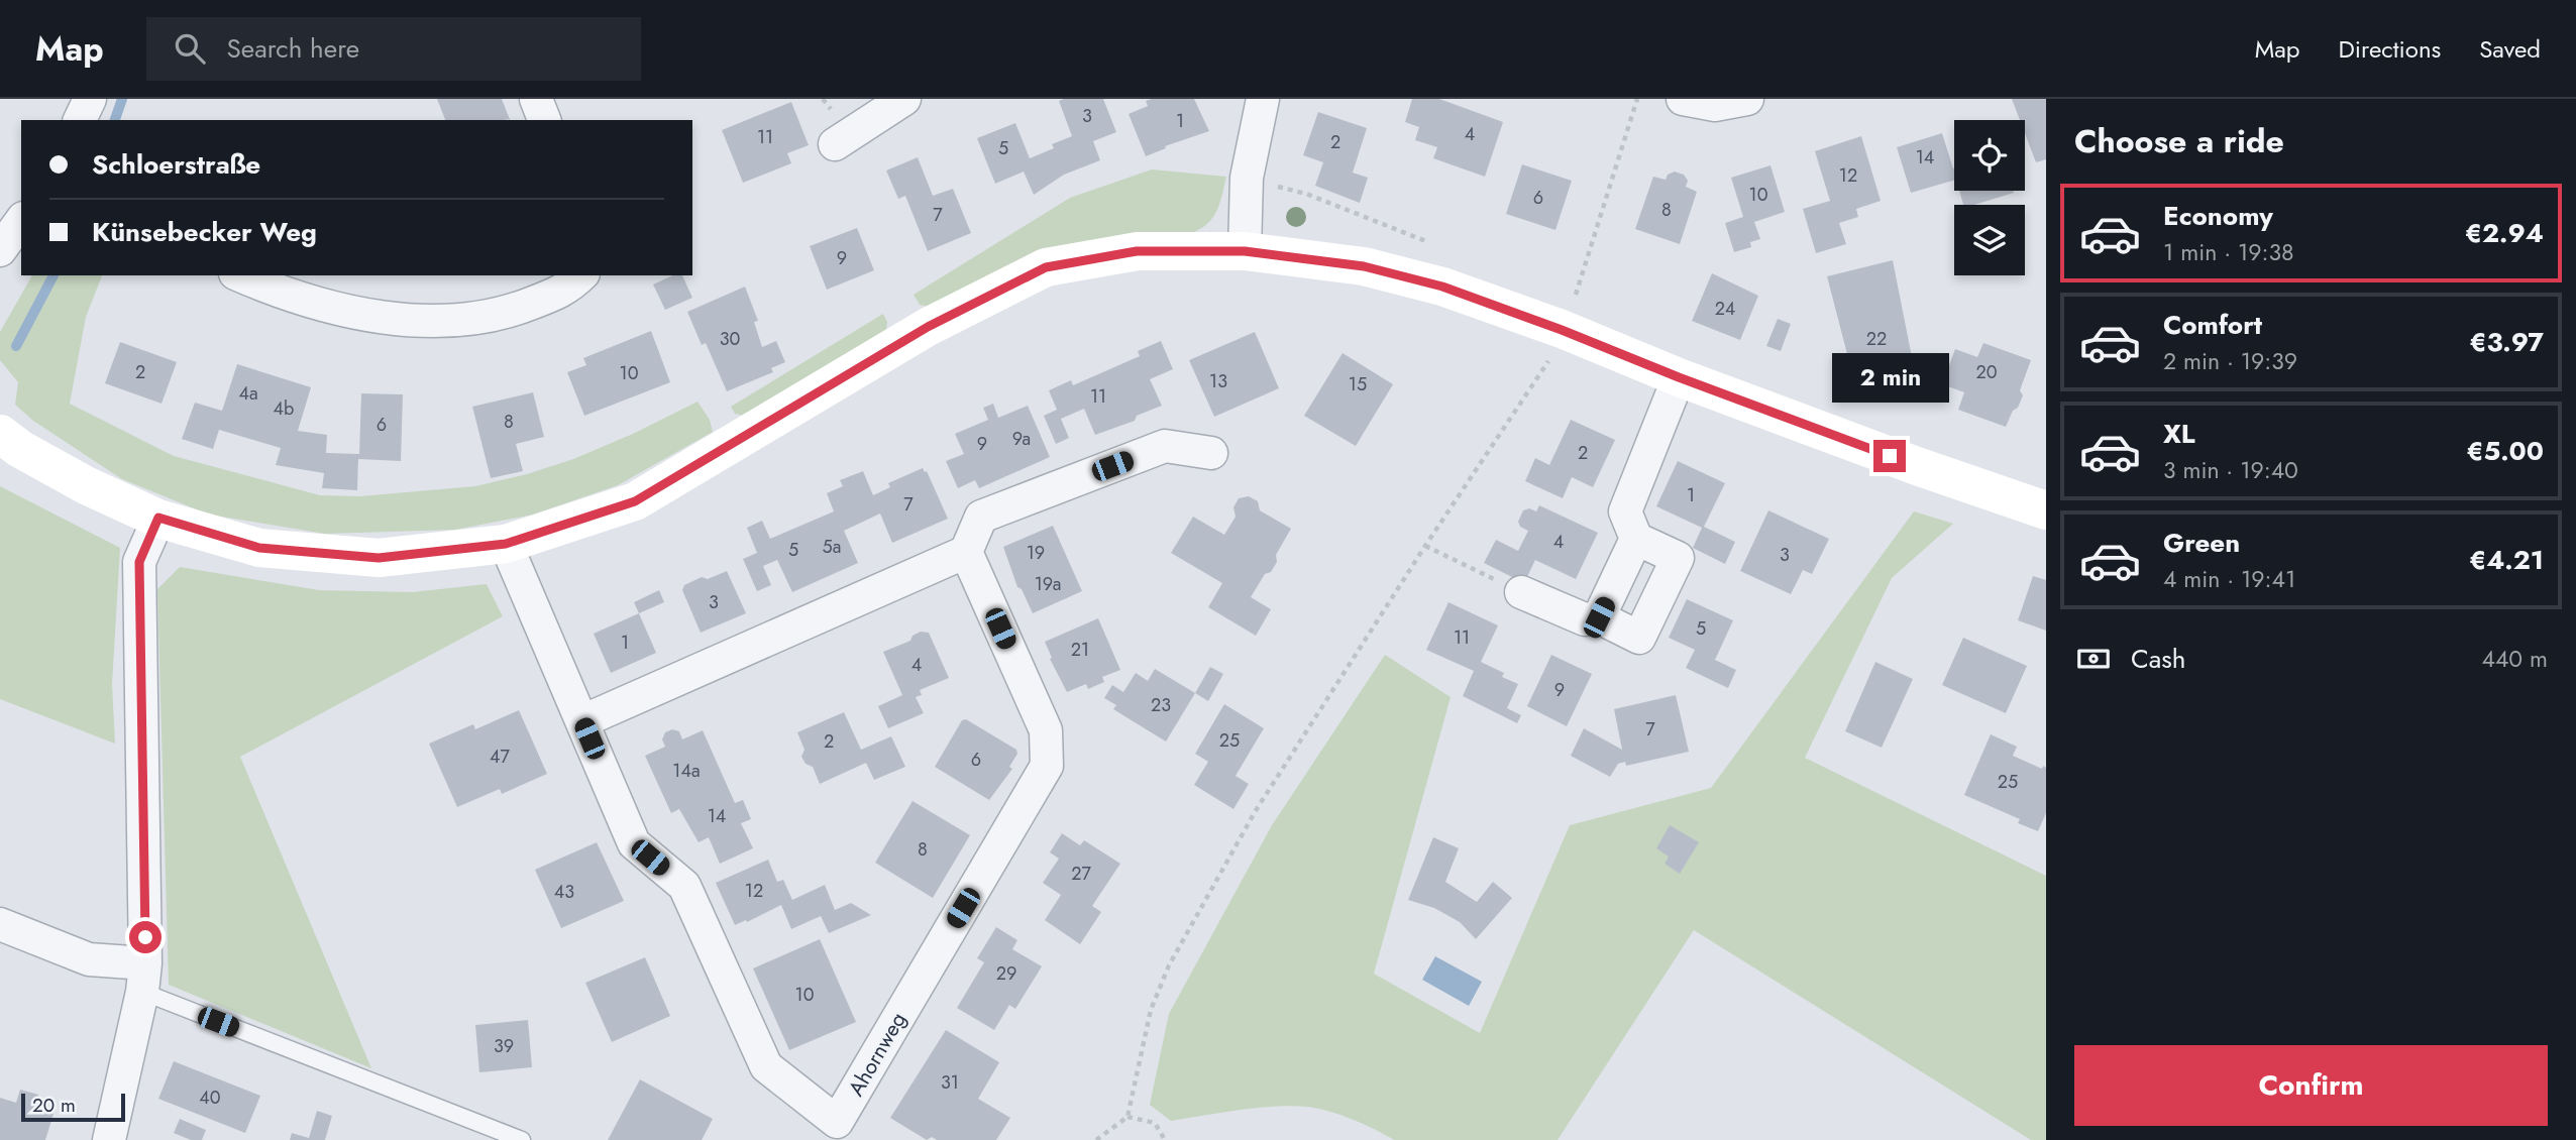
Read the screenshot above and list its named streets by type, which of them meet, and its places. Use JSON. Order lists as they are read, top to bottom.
{
  "streets": {
    "street": ["Ahornweg"]
  },
  "house_numbers": [
    "3",
    "1",
    "4",
    "11",
    "2",
    "5",
    "14",
    "12",
    "10",
    "6",
    "8",
    "7",
    "9",
    "24",
    "30",
    "22",
    "2",
    "20",
    "10",
    "13",
    "15",
    "4a",
    "11",
    "4b",
    "8",
    "6",
    "9a",
    "9",
    "2",
    "1",
    "7",
    "4",
    "5a",
    "5",
    "19",
    "3",
    "19a",
    "3",
    "5",
    "11",
    "1",
    "21",
    "4",
    "9",
    "23",
    "7",
    "25",
    "2",
    "47",
    "6",
    "14a",
    "25",
    "14",
    "8",
    "27",
    "12",
    "43",
    "29",
    "10",
    "39",
    "31",
    "40"
  ],
  "scale_bar": "20 m",
  "page": {
    "header": "Map",
    "search": "Search here",
    "nav": ["Map", "Directions", "Saved"],
    "heading": "Choose a ride",
    "banner": ["Schloerstraße", "Künsebecker Weg"],
    "list": [
      {
        "name": "Economy",
        "note": "1 min · 19:38",
        "value": "€2.94"
      },
      {
        "name": "Comfort",
        "note": "2 min · 19:39",
        "value": "€3.97"
      },
      {
        "name": "XL",
        "note": "3 min · 19:40",
        "value": "€5.00"
      },
      {
        "name": "Green",
        "note": "4 min · 19:41",
        "value": "€4.21"
      }
    ],
    "bubble": "2 min",
    "pay": ["Cash", "440 m"],
    "buttons": "Confirm",
    "scale": "20 m"
  }
}
